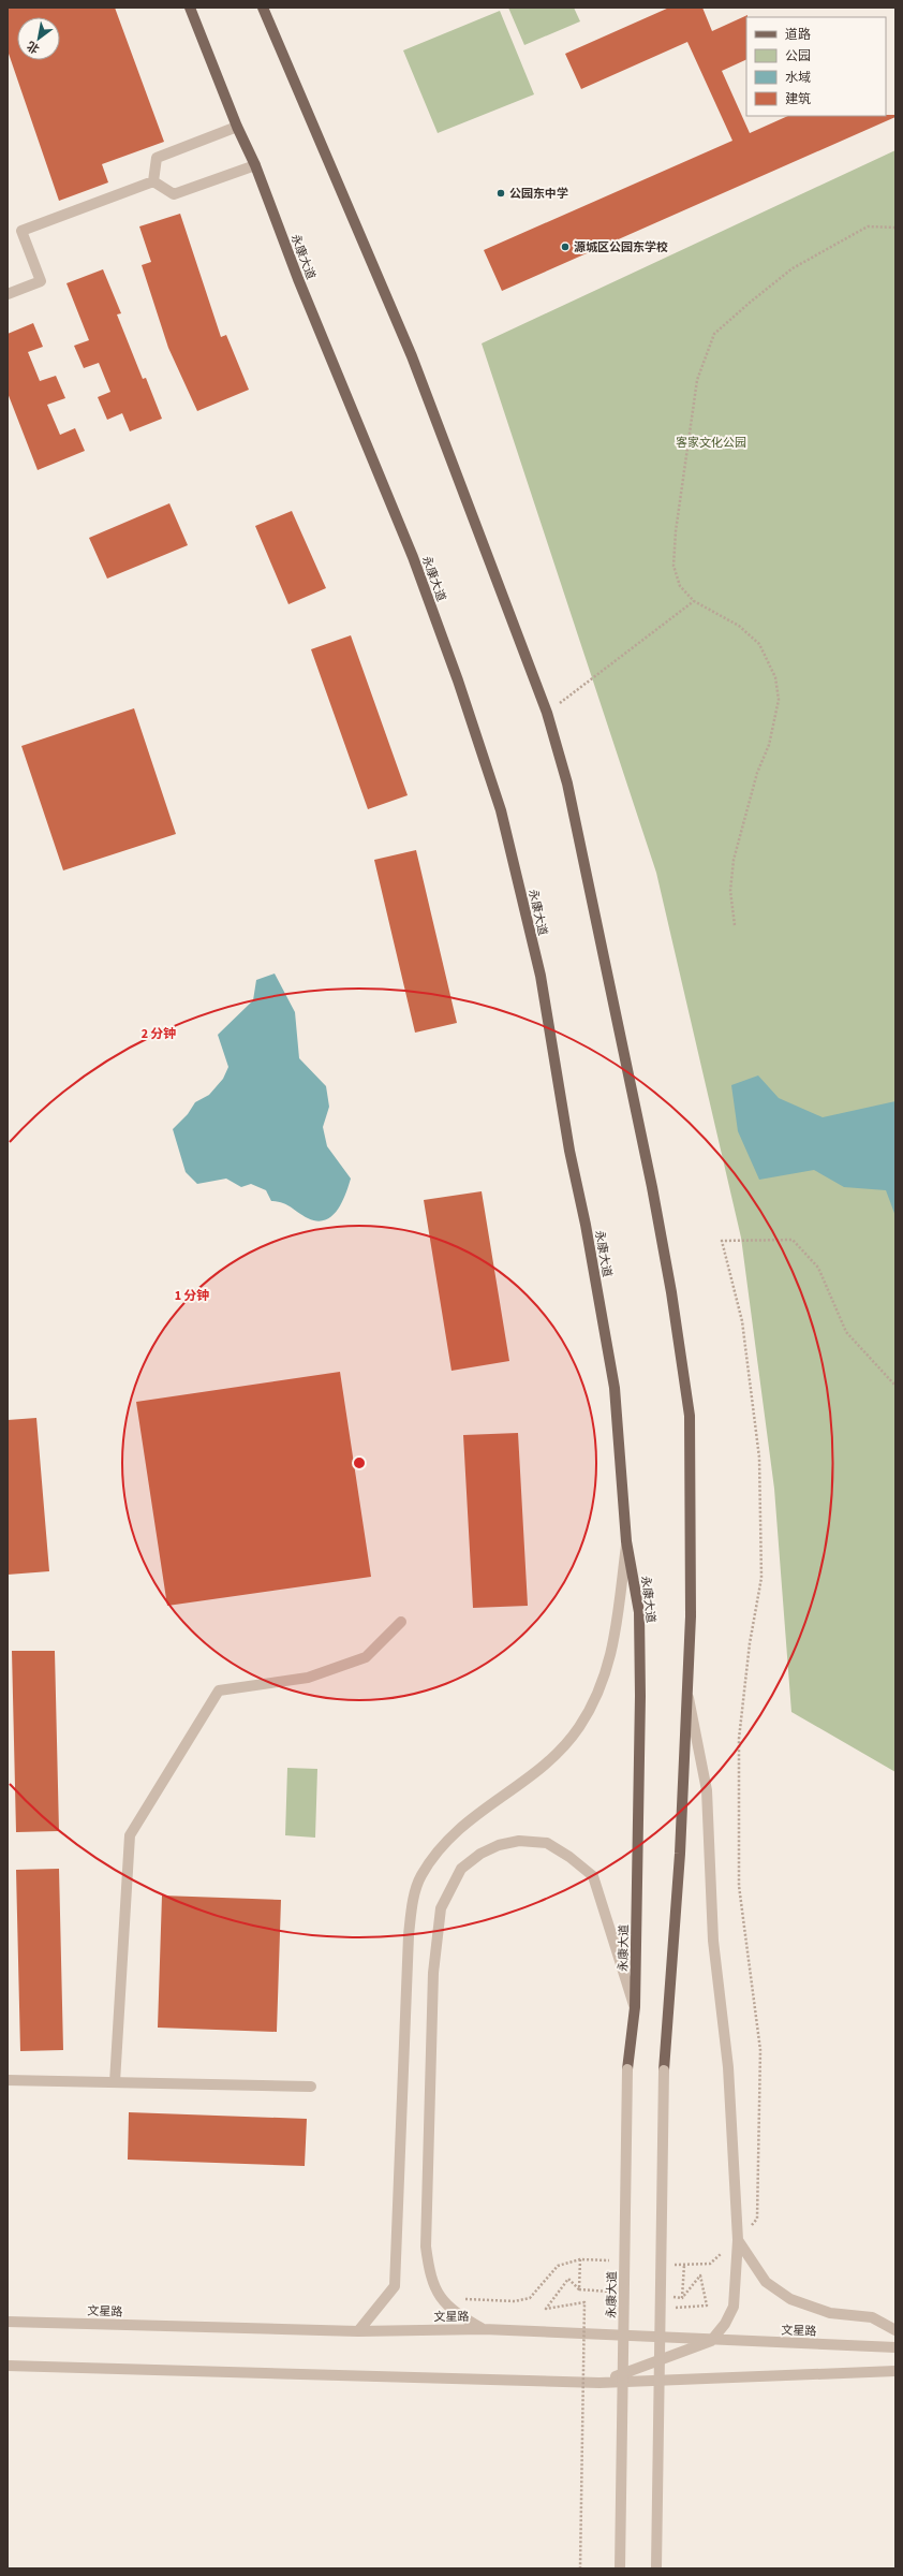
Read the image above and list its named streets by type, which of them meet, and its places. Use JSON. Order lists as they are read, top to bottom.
{
  "streets": {
    "main road": ["永康大道"],
    "street": ["文星路"]
  },
  "parks": ["客家文化公园"],
  "places": ["公园东中学", "源城区公园东学校"],
  "legend": [
    "道路",
    "公园",
    "水域",
    "建筑"
  ],
  "north": "bottom left",
  "rings": ["2 分钟", "1 分钟"]
}
